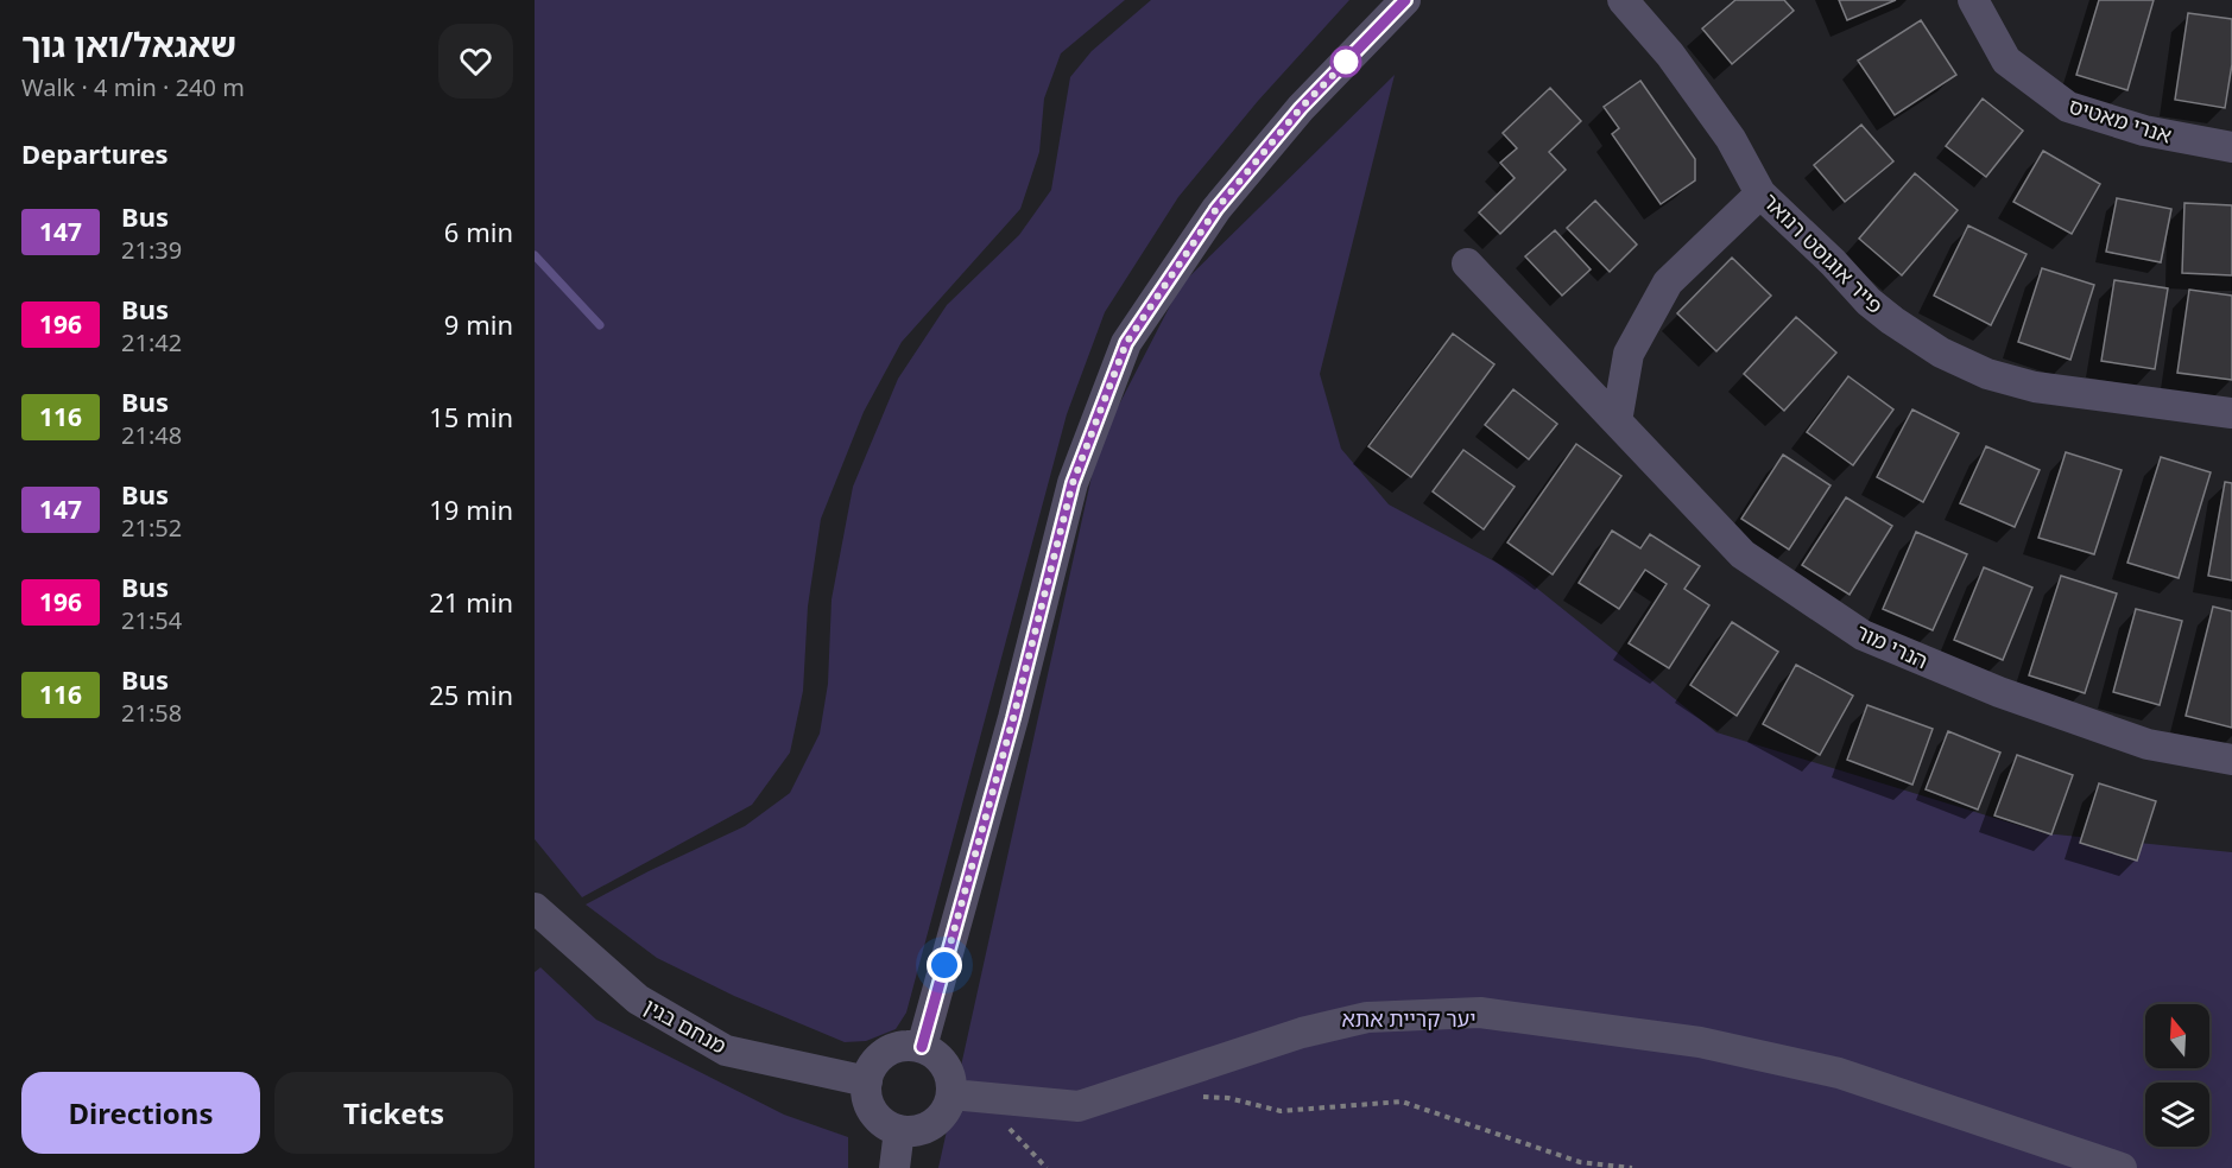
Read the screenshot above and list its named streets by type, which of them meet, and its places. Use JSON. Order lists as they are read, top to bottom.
{
  "streets": {
    "street": [
      "אנרי מאטיס",
      "פייר אוגוסט רנואר",
      "הנרי מור",
      "מנחם בגין"
    ]
  },
  "parks": ["יער קריית אתא"],
  "lines": ["bus line 147"],
  "north": "top",
  "page": {
    "heading": [
      ["שאגאל/ואן גוך", "Walk · 4 min · 240 m"],
      "Departures"
    ],
    "list": [
      {
        "mark": "147",
        "name": "Bus",
        "note": "21:39",
        "value": "6 min"
      },
      {
        "mark": "196",
        "name": "Bus",
        "note": "21:42",
        "value": "9 min"
      },
      {
        "mark": "116",
        "name": "Bus",
        "note": "21:48",
        "value": "15 min"
      },
      {
        "mark": "147",
        "name": "Bus",
        "note": "21:52",
        "value": "19 min"
      },
      {
        "mark": "196",
        "name": "Bus",
        "note": "21:54",
        "value": "21 min"
      },
      {
        "mark": "116",
        "name": "Bus",
        "note": "21:58",
        "value": "25 min"
      }
    ],
    "buttons": ["Directions", "Tickets"]
  }
}
